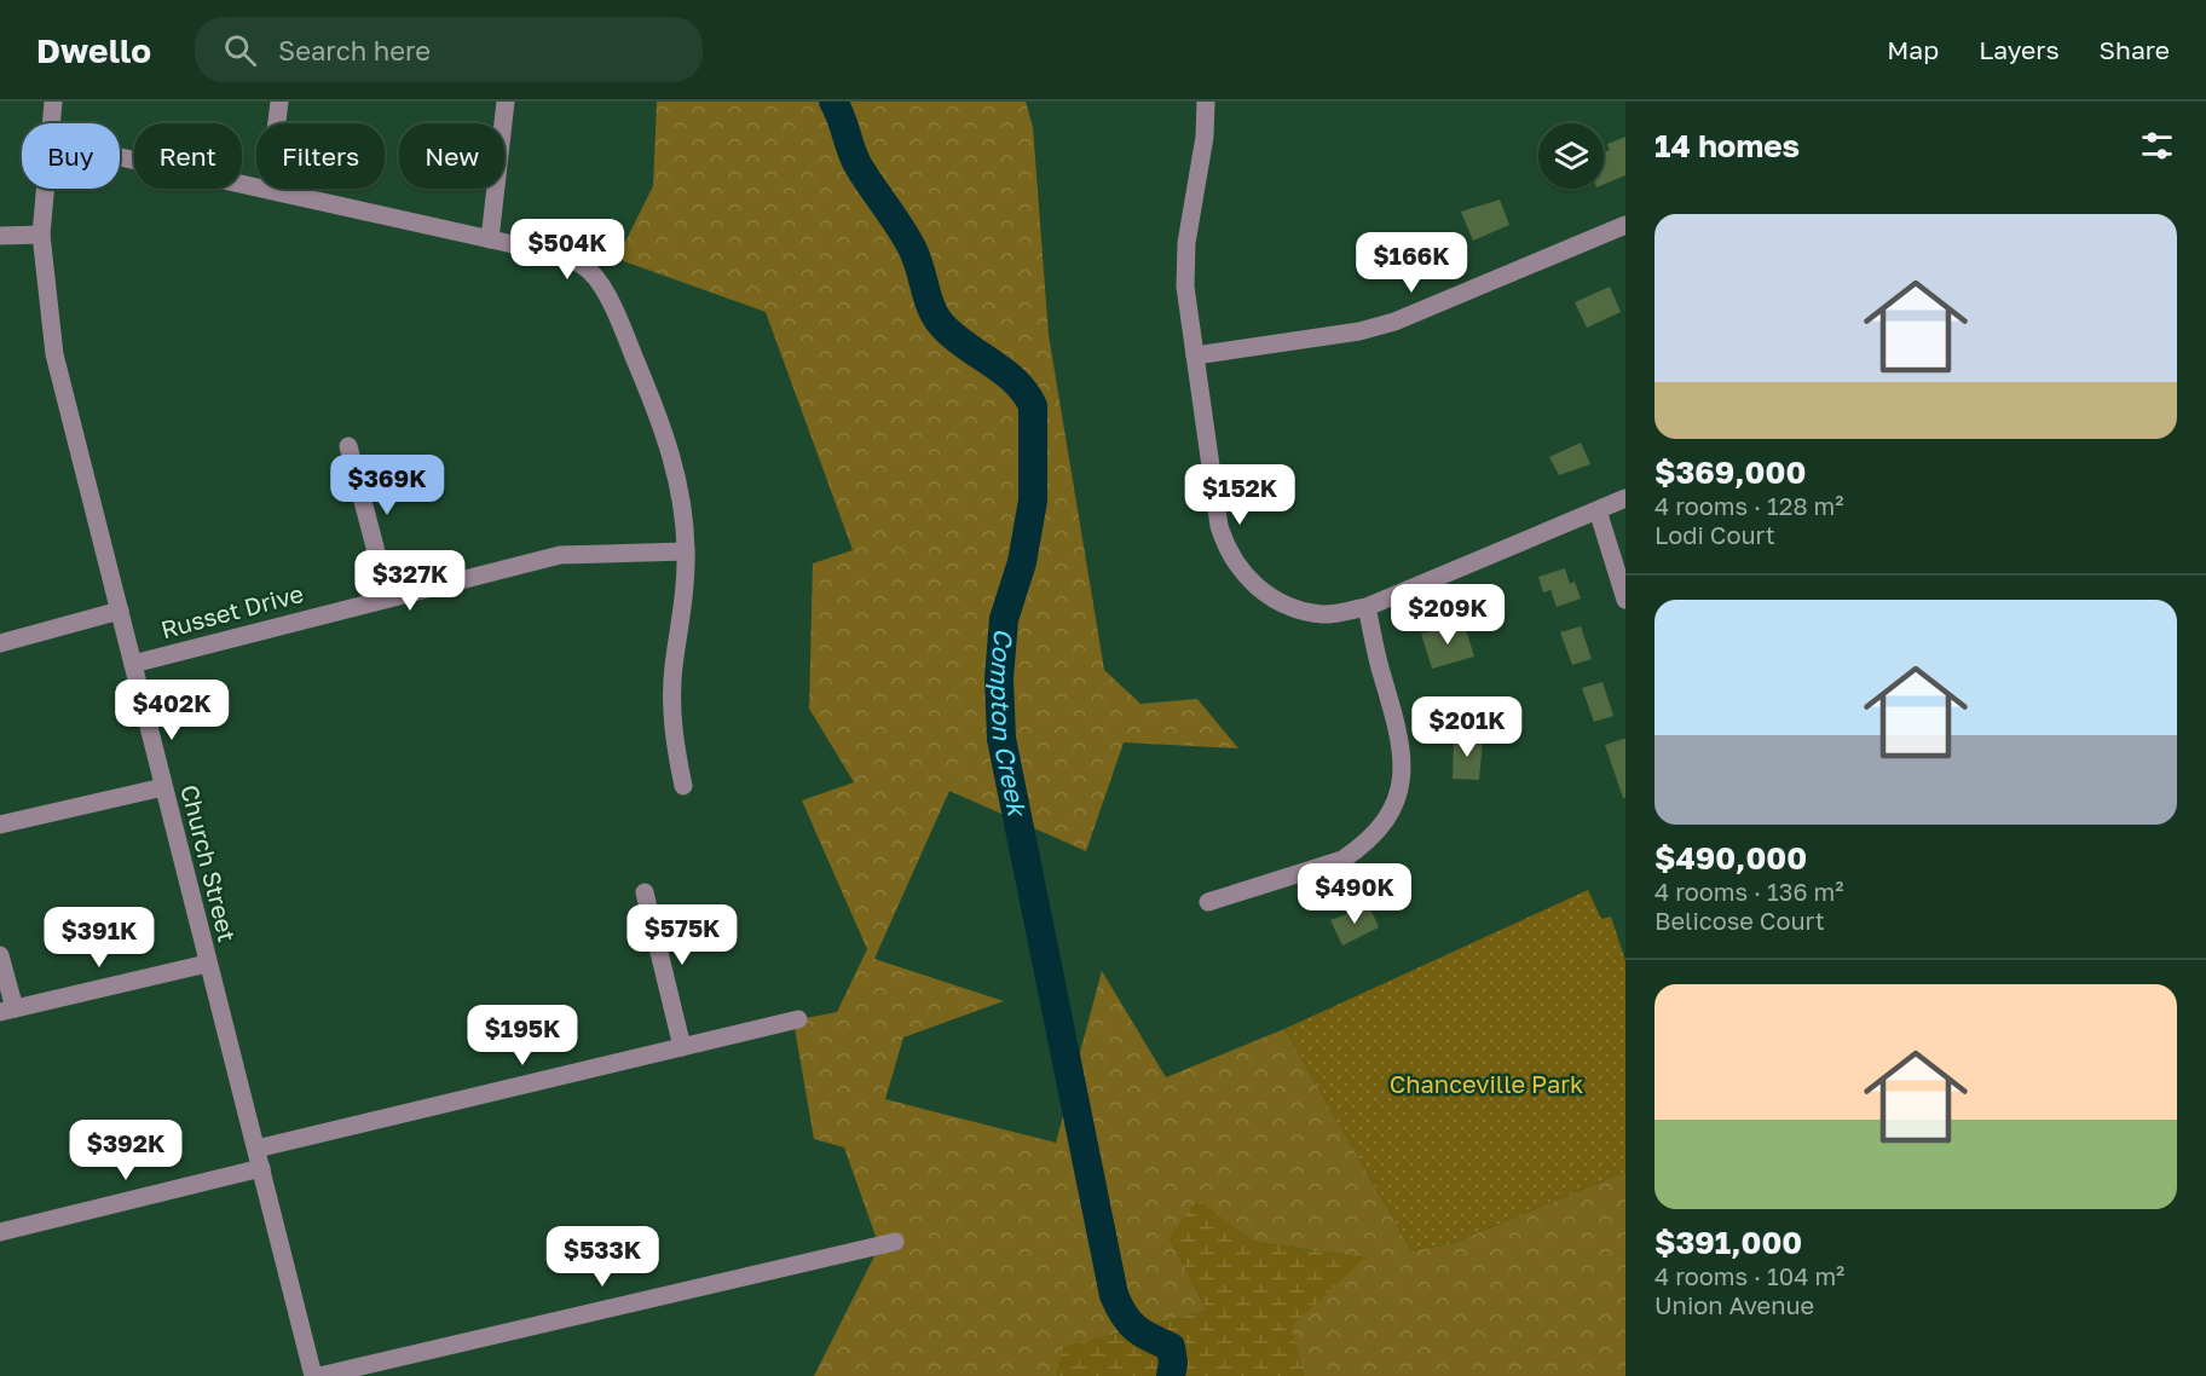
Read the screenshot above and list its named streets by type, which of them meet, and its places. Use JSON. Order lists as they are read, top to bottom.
{
  "streets": {
    "street": ["Russet Drive", "Church Street"]
  },
  "crossings": [
    ["Russet Drive", "Church Street"]
  ],
  "water": ["Compton Creek"],
  "parks": ["Chanceville Park"],
  "page": {
    "header": "Dwello",
    "search": "Search here",
    "nav": ["Map", "Layers", "Share"],
    "heading": "14 homes",
    "chip": [
      "Buy",
      "Rent",
      "Filters",
      "New"
    ],
    "list": [
      {
        "name": "$369,000",
        "note": "4 rooms · 128 m² · Lodi Court"
      },
      {
        "name": "$490,000",
        "note": "4 rooms · 136 m² · Belicose Court"
      },
      {
        "name": "$391,000",
        "note": "4 rooms · 104 m² · Union Avenue"
      }
    ],
    "price": [
      "$504K",
      "$166K",
      "$369K",
      "$152K",
      "$327K",
      "$209K",
      "$402K",
      "$201K",
      "$490K",
      "$575K",
      "$391K",
      "$195K",
      "$392K",
      "$533K"
    ]
  }
}
